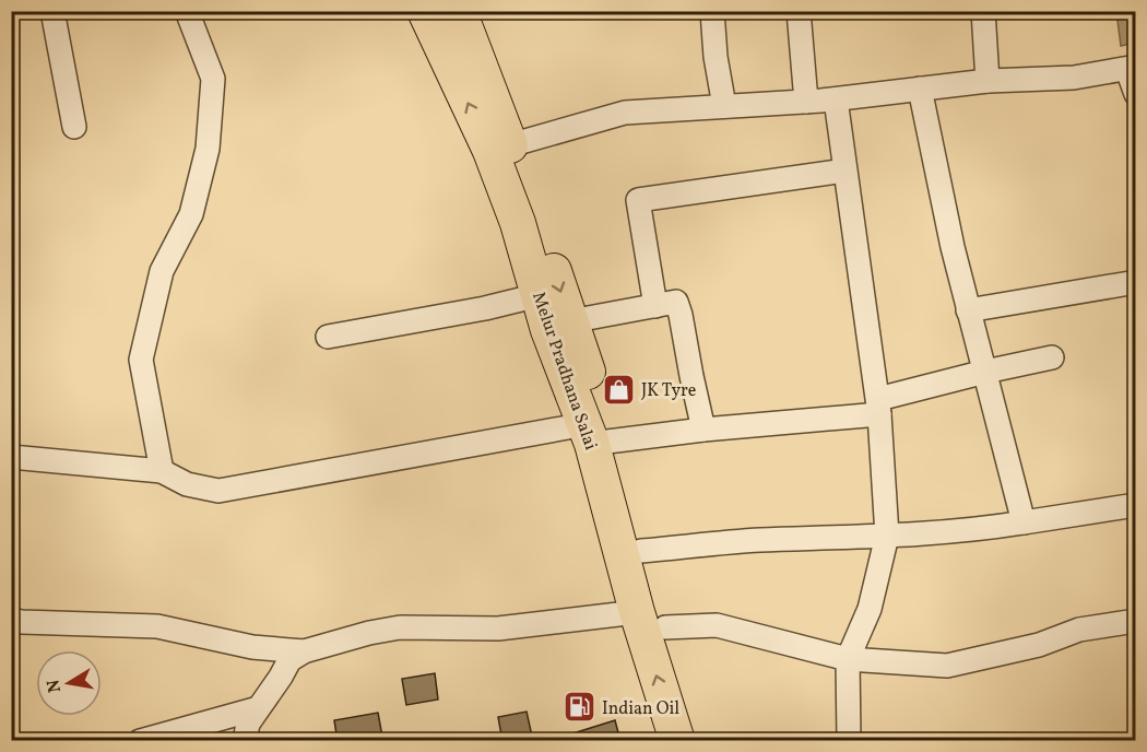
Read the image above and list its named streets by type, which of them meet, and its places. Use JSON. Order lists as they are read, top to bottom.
{
  "streets": {
    "main road": ["Melur Pradhana Salai"]
  },
  "places": {
    "shop": ["JK Tyre"],
    "fuel station": ["Indian Oil"]
  },
  "north": "left"
}
